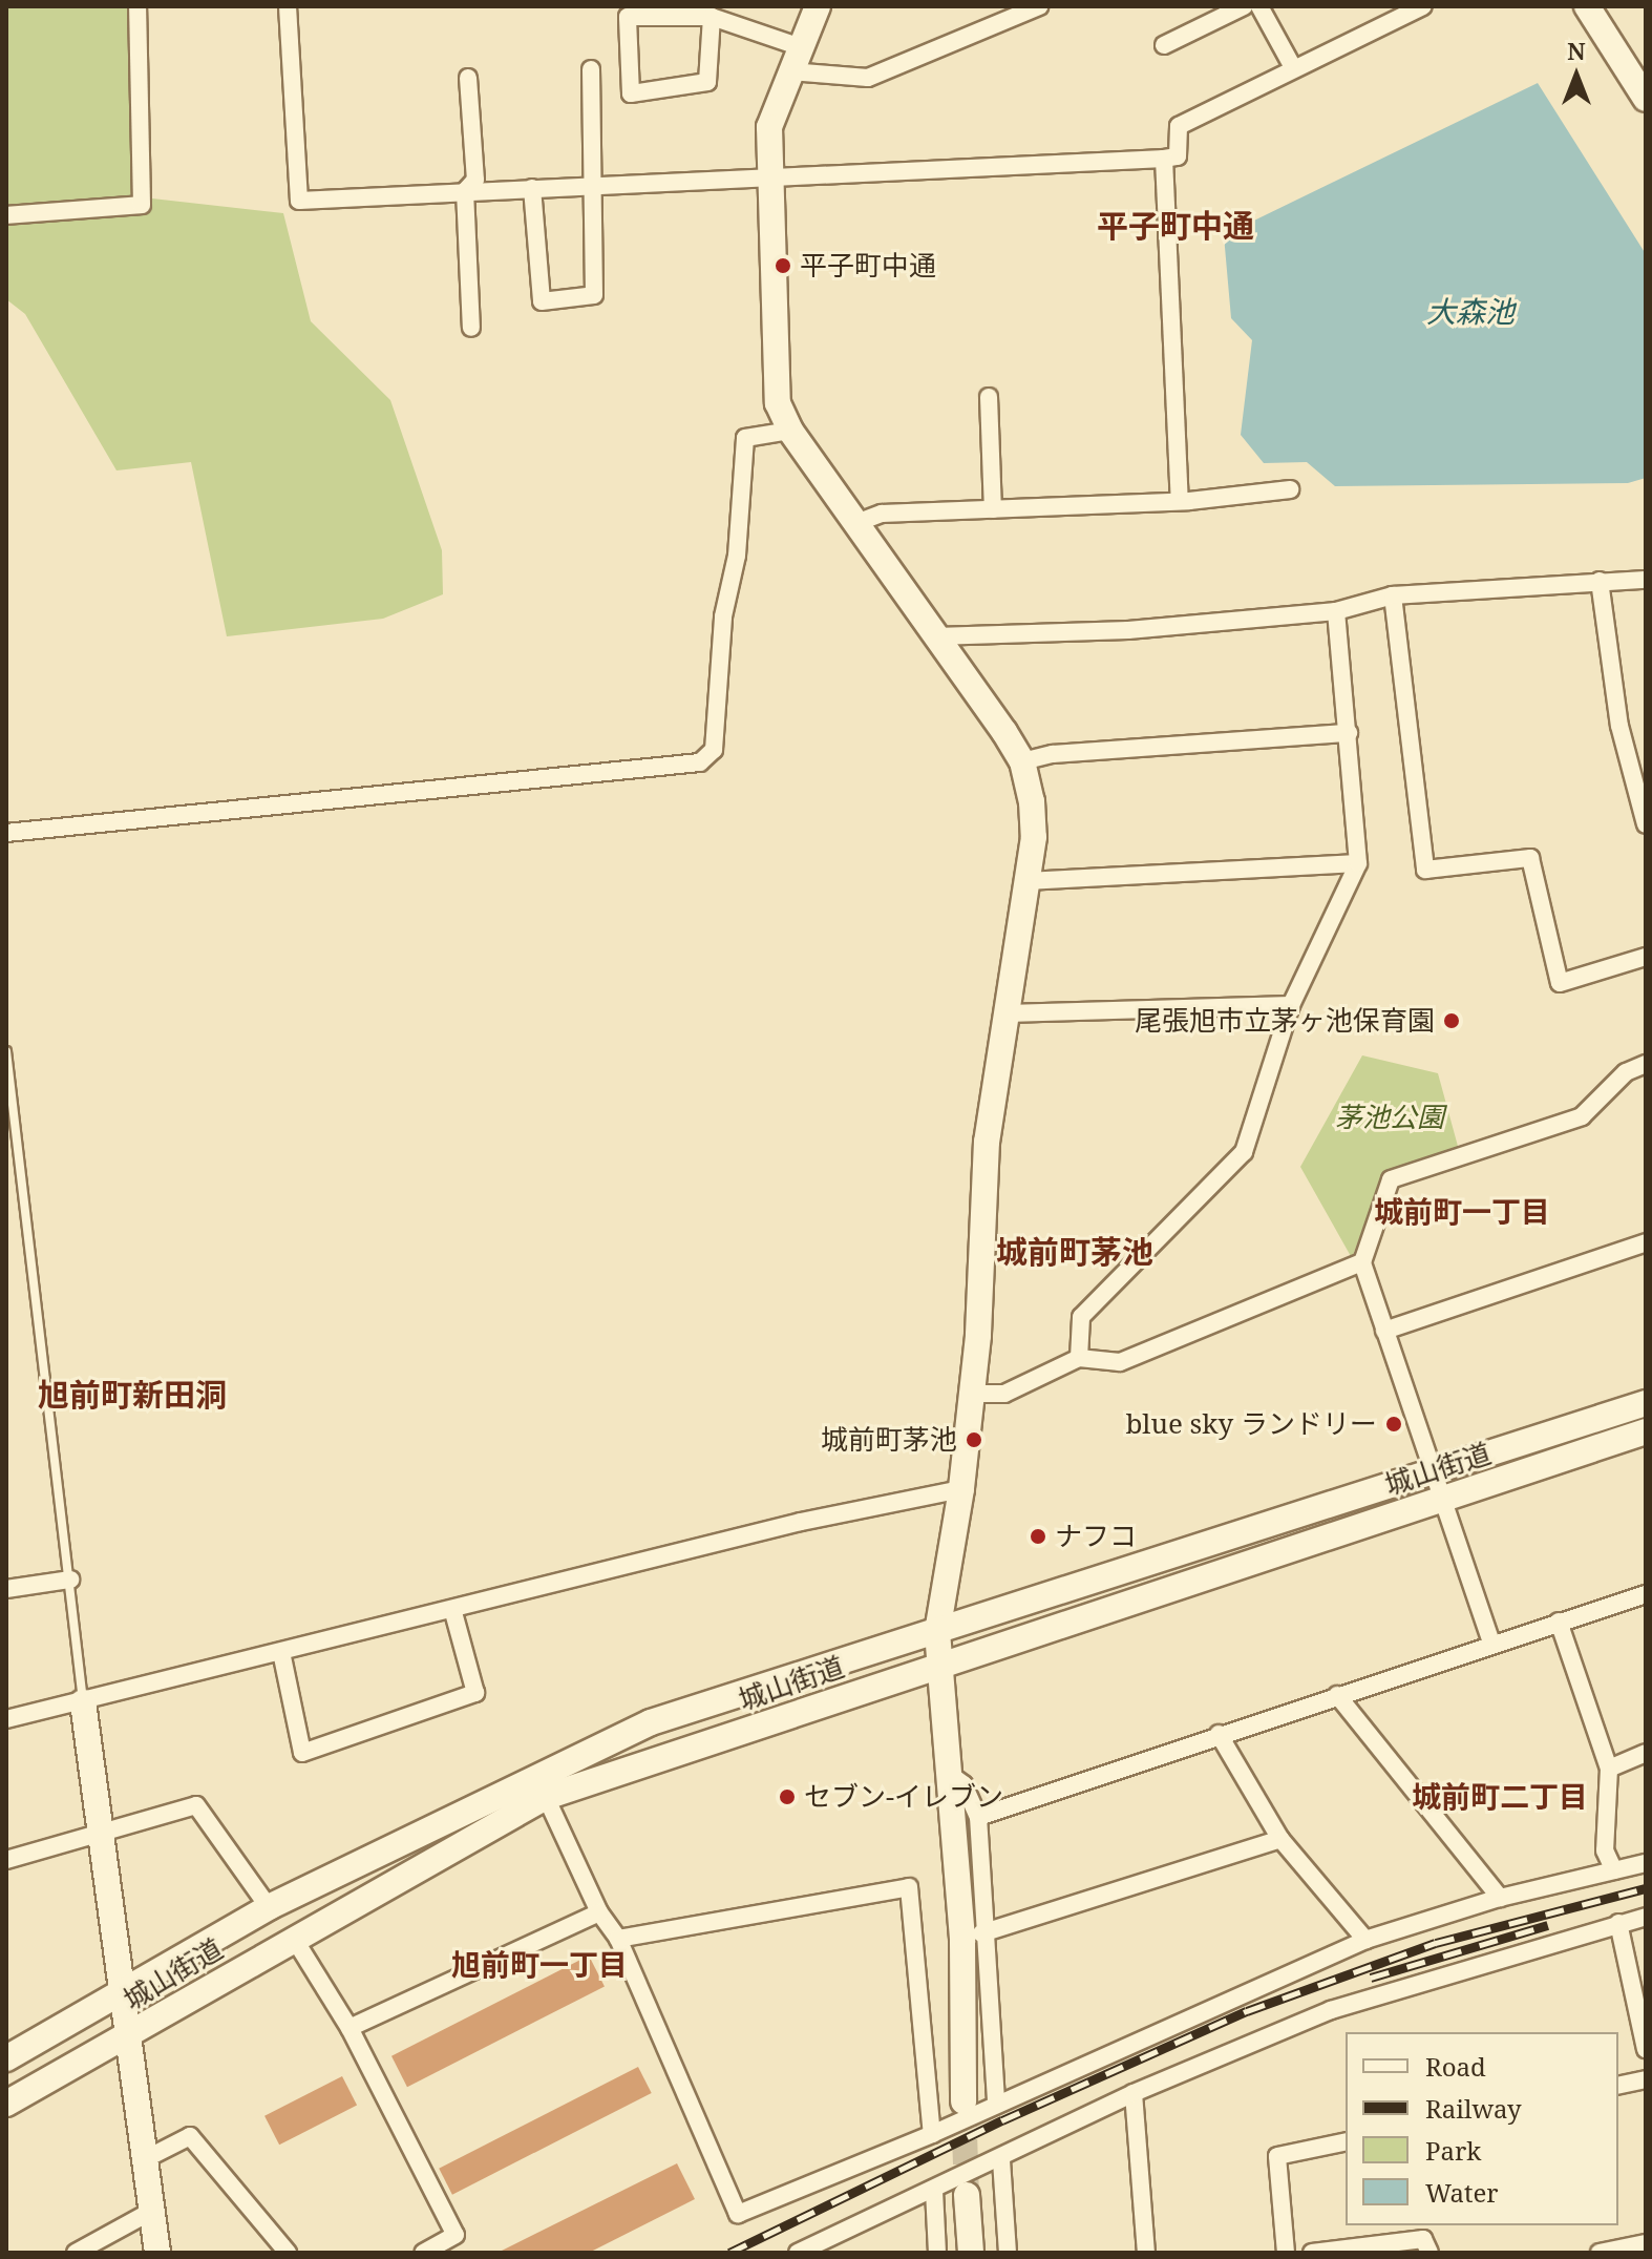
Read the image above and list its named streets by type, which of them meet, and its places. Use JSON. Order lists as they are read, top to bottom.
{
  "streets": {
    "street": ["城山街道"]
  },
  "districts": [
    "平子町中通",
    "城前町一丁目",
    "城前町茅池",
    "旭前町新田洞",
    "城前町二丁目",
    "旭前町一丁目"
  ],
  "water": ["大森池"],
  "parks": ["茅池公園"],
  "places": [
    "平子町中通",
    "尾張旭市立茅ヶ池保育園",
    "blue sky ランドリー",
    "城前町茅池",
    "ナフコ",
    "セブン-イレブン"
  ],
  "legend": [
    "Road",
    "Railway",
    "Park",
    "Water"
  ],
  "north": "top"
}
